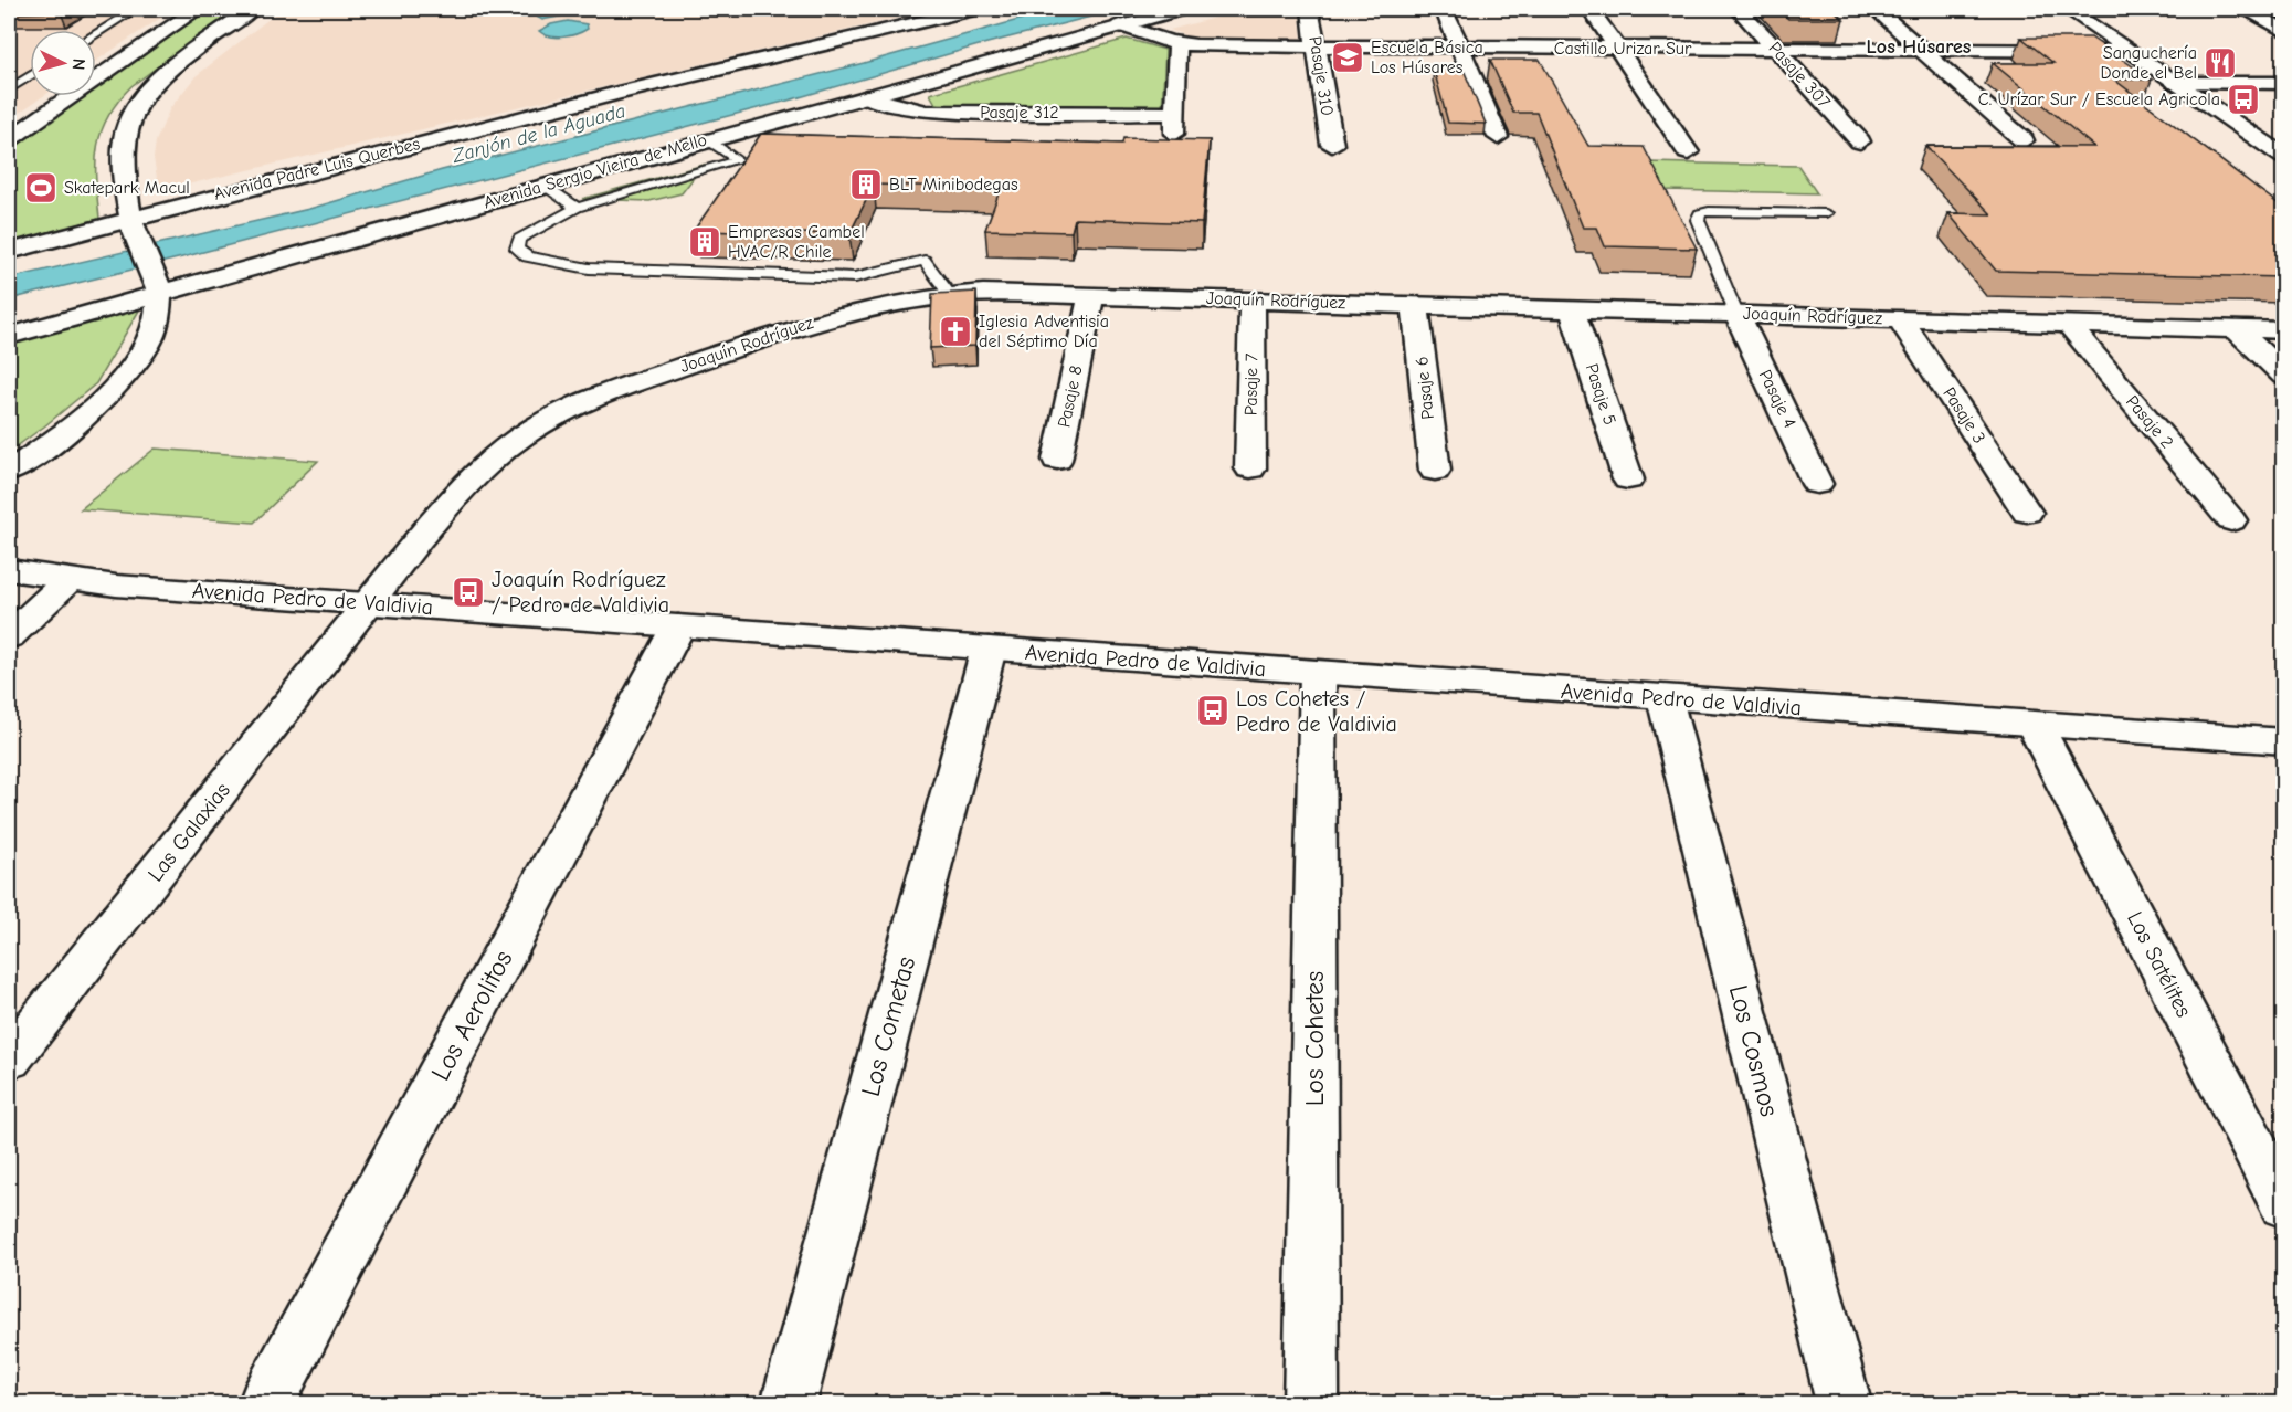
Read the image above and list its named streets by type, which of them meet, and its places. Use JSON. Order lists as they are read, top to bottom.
{
  "streets": {
    "street": [
      "Castillo Urizar Sur",
      "Pasaje 307",
      "Pasaje 310",
      "Pasaje 312",
      "Avenida Padre Luis Querbes",
      "Avenida Sergio Vieira de Mello",
      "Joaquín Rodríguez",
      "Pasaje 7",
      "Pasaje 6",
      "Pasaje 5",
      "Pasaje 8",
      "Pasaje 4",
      "Pasaje 3",
      "Pasaje 2",
      "Avenida Pedro de Valdivia",
      "Las Galaxias",
      "Los Satélites",
      "Los Aerolitos",
      "Los Cometas",
      "Los Cohetes",
      "Los Cosmos"
    ]
  },
  "crossings": [
    ["Castillo Urizar Sur", "Pasaje 307"],
    ["Castillo Urizar Sur", "Pasaje 310"],
    ["Castillo Urizar Sur", "Pasaje 312"],
    ["Castillo Urizar Sur", "Avenida Sergio Vieira de Mello"],
    ["Pasaje 312", "Avenida Sergio Vieira de Mello"],
    ["Joaquín Rodríguez", "Pasaje 7"],
    ["Joaquín Rodríguez", "Pasaje 6"],
    ["Joaquín Rodríguez", "Pasaje 5"],
    ["Joaquín Rodríguez", "Pasaje 8"],
    ["Joaquín Rodríguez", "Pasaje 4"],
    ["Joaquín Rodríguez", "Pasaje 3"],
    ["Joaquín Rodríguez", "Pasaje 2"],
    ["Joaquín Rodríguez", "Avenida Pedro de Valdivia"],
    ["Joaquín Rodríguez", "Las Galaxias"],
    ["Avenida Pedro de Valdivia", "Las Galaxias"],
    ["Avenida Pedro de Valdivia", "Los Satélites"],
    ["Avenida Pedro de Valdivia", "Los Aerolitos"],
    ["Avenida Pedro de Valdivia", "Los Cometas"],
    ["Avenida Pedro de Valdivia", "Los Cohetes"],
    ["Avenida Pedro de Valdivia", "Los Cosmos"]
  ],
  "districts": ["Los Húsares"],
  "water": ["Zanjón de la Aguada"],
  "places": {
    "school or university": ["Escuela Básica Los Húsares"],
    "restaurant": ["Sanguchería Donde el Bel"],
    "bus stop": ["C. Urízar Sur / Escuela Agricola", "Joaquín Rodríguez / Pedro de Valdivia", "Los Cohetes / Pedro de Valdivia"],
    "building": ["BLT Minibodegas", "Empresas Cambel HVAC/R Chile"],
    "sports": ["Skatepark Macul"],
    "church": ["Iglesia Adventisia del Séptimo Día"]
  },
  "north": "right"
}
